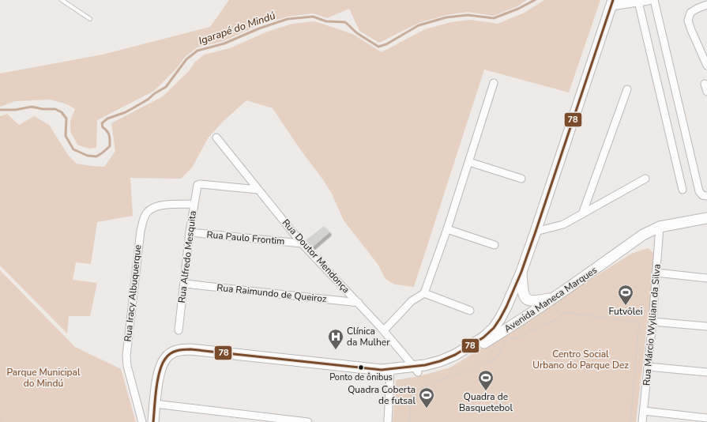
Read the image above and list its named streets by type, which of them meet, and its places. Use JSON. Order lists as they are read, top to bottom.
{
  "streets": {
    "main road": ["Avenida Maneca Marques"],
    "street": [
      "Rua Paulo Frontim",
      "Rua Doutor Mendonça",
      "Rua Alfredo Mesquita",
      "Rua Iracy Albuquerque",
      "Rua Raimundo de Queiroz",
      "Rua Márcio Wylliam da Silva"
    ]
  },
  "crossings": [
    ["Rua Paulo Frontim", "Rua Doutor Mendonça"],
    ["Rua Paulo Frontim", "Rua Alfredo Mesquita"],
    ["Rua Doutor Mendonça", "Rua Alfredo Mesquita"],
    ["Rua Doutor Mendonça", "Rua Raimundo de Queiroz"],
    ["Rua Doutor Mendonça", "Avenida Maneca Marques"],
    ["Rua Alfredo Mesquita", "Rua Iracy Albuquerque"],
    ["Rua Alfredo Mesquita", "Rua Raimundo de Queiroz"],
    ["Avenida Maneca Marques", "Rua Márcio Wylliam da Silva"]
  ],
  "water": ["Igarapé do Mindú"],
  "parks": ["Centro Social Urbano do Parque Dez", "Parque Municipal do Mindú"],
  "places": {
    "sports": ["Futvôlei", "Quadra de Basquetebol", "Quadra Coberta de futsal"],
    "hospital": ["Clínica da Mulher"],
    "other": ["Ponto de ônibus"]
  },
  "lines": ["transit line 78"]
}
